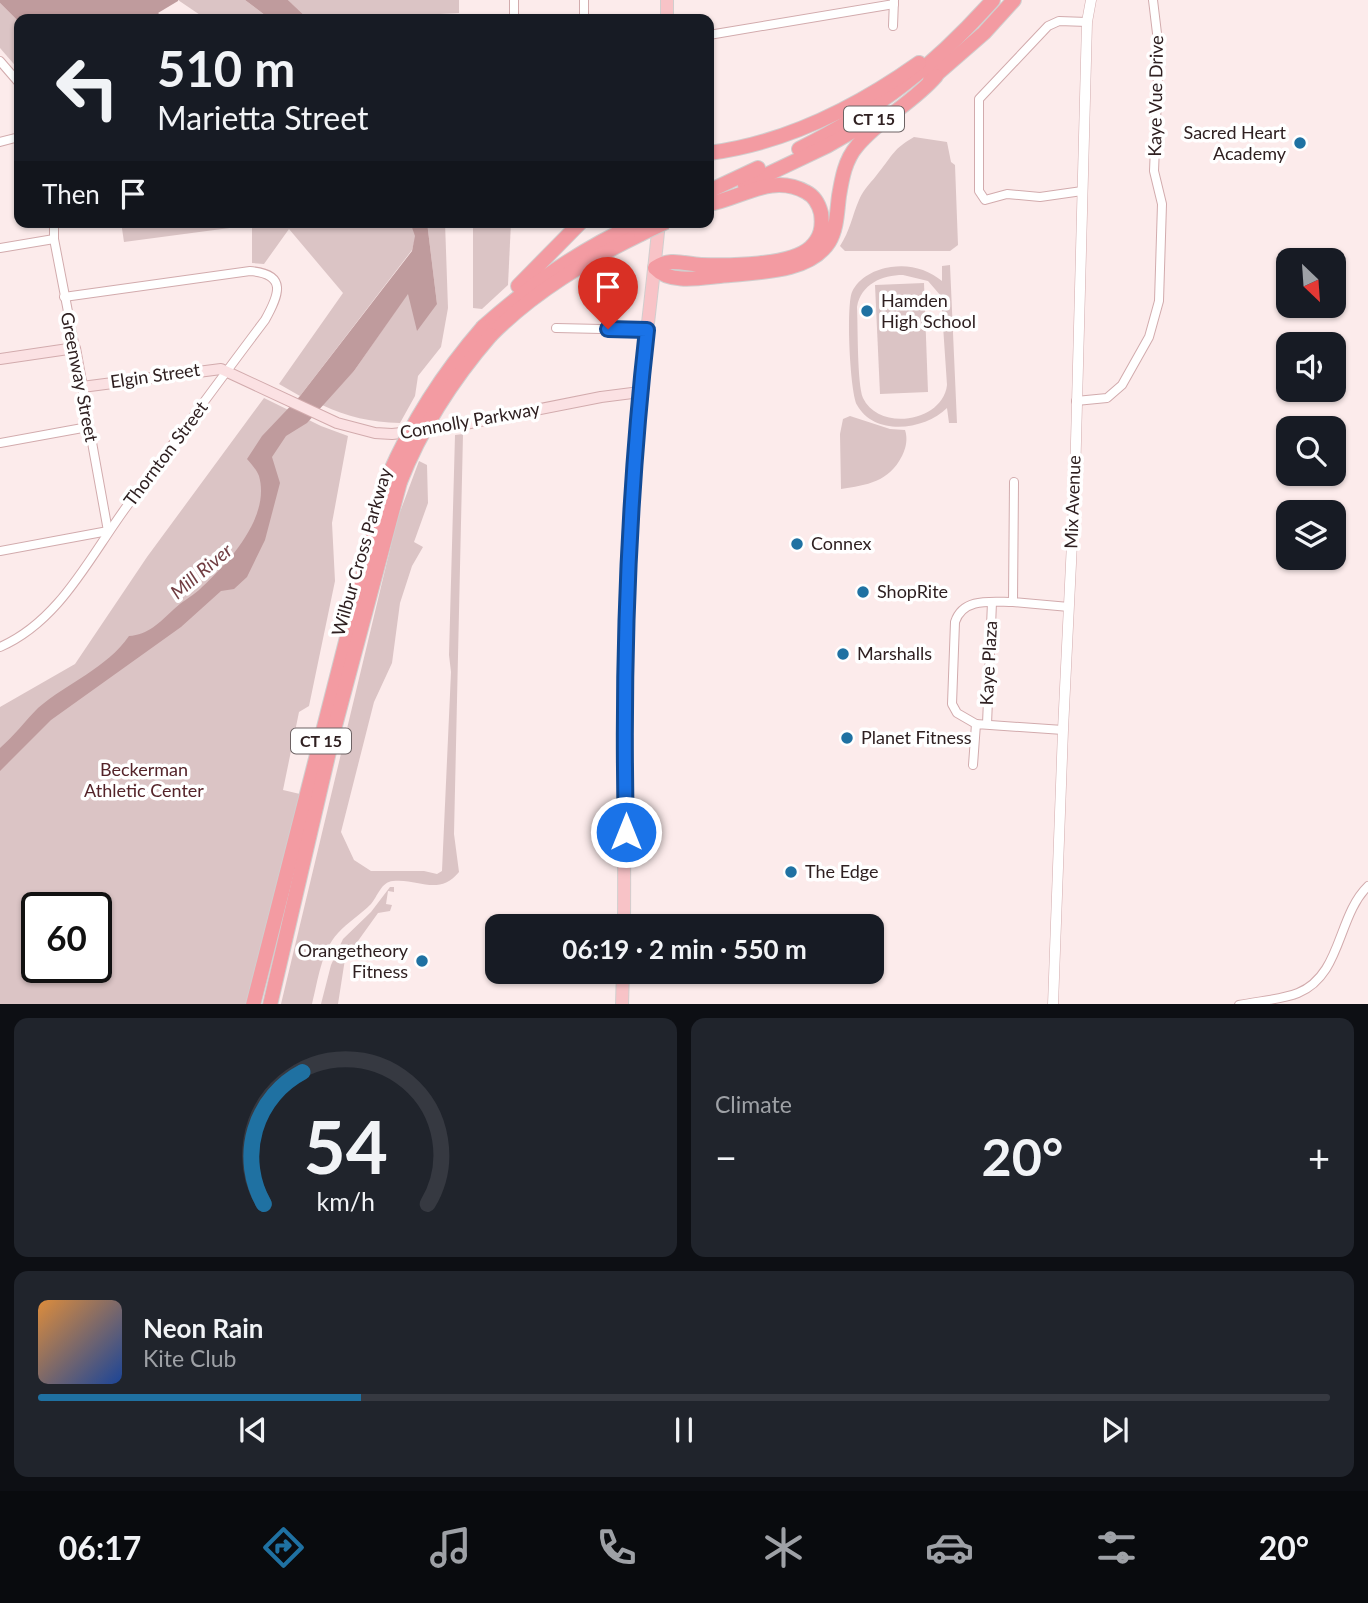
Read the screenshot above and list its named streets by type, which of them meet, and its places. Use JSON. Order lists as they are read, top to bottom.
{
  "streets": {
    "highway": ["CT 15", "Wilbur Cross Parkway"],
    "main road": ["Elgin Street", "Greenway Street", "Connolly Parkway"],
    "street": [
      "Kaye Vue Drive",
      "Thornton Street",
      "Mix Avenue",
      "Kaye Plaza"
    ]
  },
  "crossings": [
    ["Kaye Vue Drive", "Mix Avenue"],
    ["Elgin Street", "Greenway Street"],
    ["Elgin Street", "Connolly Parkway"],
    ["Elgin Street", "Thornton Street"],
    ["Greenway Street", "Thornton Street"],
    ["Connolly Parkway", "Thornton Street"],
    ["Mix Avenue", "Kaye Plaza"]
  ],
  "water": ["Mill River"],
  "parks": ["Beckerman Athletic Center"],
  "places": [
    "Sacred Heart Academy",
    "Hamden High School",
    "Connex",
    "ShopRite",
    "Marshalls",
    "Planet Fitness",
    "The Edge",
    "Orangetheory Fitness"
  ],
  "north": "bottom right",
  "page": {
    "turn": ["510 m", "Marietta Street"],
    "then": "Then",
    "limit": "60",
    "trip": "06:19 · 2 min · 550 m",
    "tile": "Climate",
    "heat": ["−", "20°", "+"],
    "song": ["Neon Rain", "Kite Club"],
    "tabs": ["06:17", "20°"],
    "gauge": ["54", "km/h"]
  }
}
